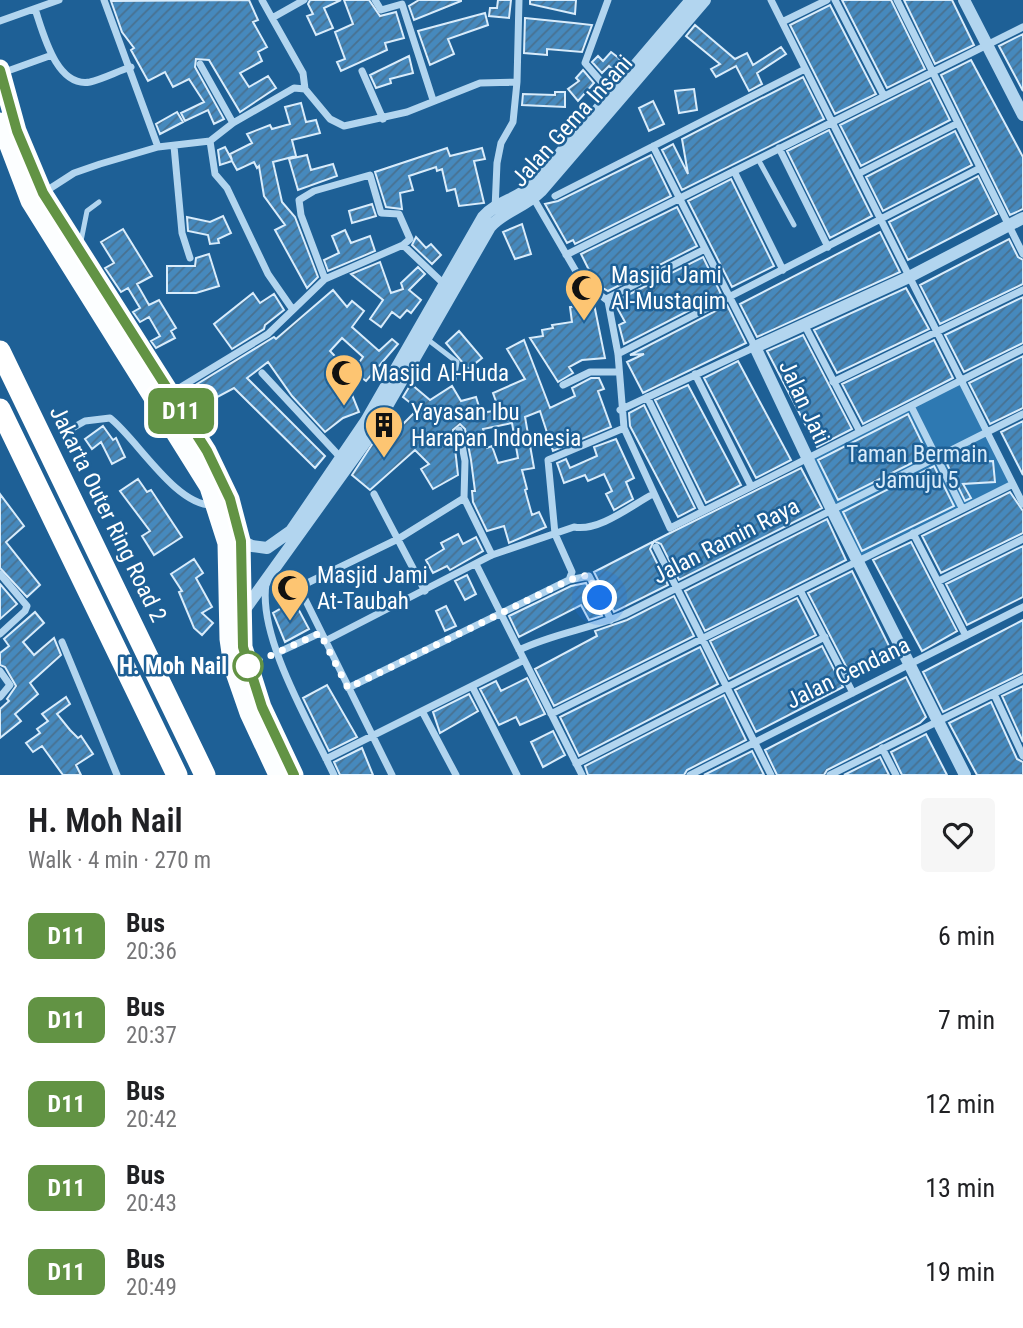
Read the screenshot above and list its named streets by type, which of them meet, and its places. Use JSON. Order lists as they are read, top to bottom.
{
  "streets": {
    "highway": ["Jakarta Outer Ring Road 2"],
    "street": [
      "Jalan Gema Insani",
      "Jalan Jati",
      "Jalan Ramin Raya",
      "Jalan Cendana"
    ]
  },
  "crossings": [
    ["Jalan Jati", "Jalan Ramin Raya"],
    ["Jalan Jati", "Jalan Cendana"]
  ],
  "parks": ["Taman Bermain Jamuju 5"],
  "places": {
    "mosque": ["Masjid Jami Al-Mustaqim", "Masjid Al-Huda", "Masjid Jami At-Taubah"],
    "building": ["Yayasan Ibu Harapan Indonesia"],
    "other": ["H. Moh Nail"]
  },
  "lines": ["bus line D11"],
  "page": {
    "on_map": "D11",
    "heading": ["H. Moh Nail", "Walk · 4 min · 270 m"],
    "list": [
      {
        "mark": "D11",
        "name": "Bus",
        "note": "20:36",
        "value": "6 min"
      },
      {
        "mark": "D11",
        "name": "Bus",
        "note": "20:37",
        "value": "7 min"
      },
      {
        "mark": "D11",
        "name": "Bus",
        "note": "20:42",
        "value": "12 min"
      },
      {
        "mark": "D11",
        "name": "Bus",
        "note": "20:43",
        "value": "13 min"
      },
      {
        "mark": "D11",
        "name": "Bus",
        "note": "20:49",
        "value": "19 min"
      }
    ]
  }
}
